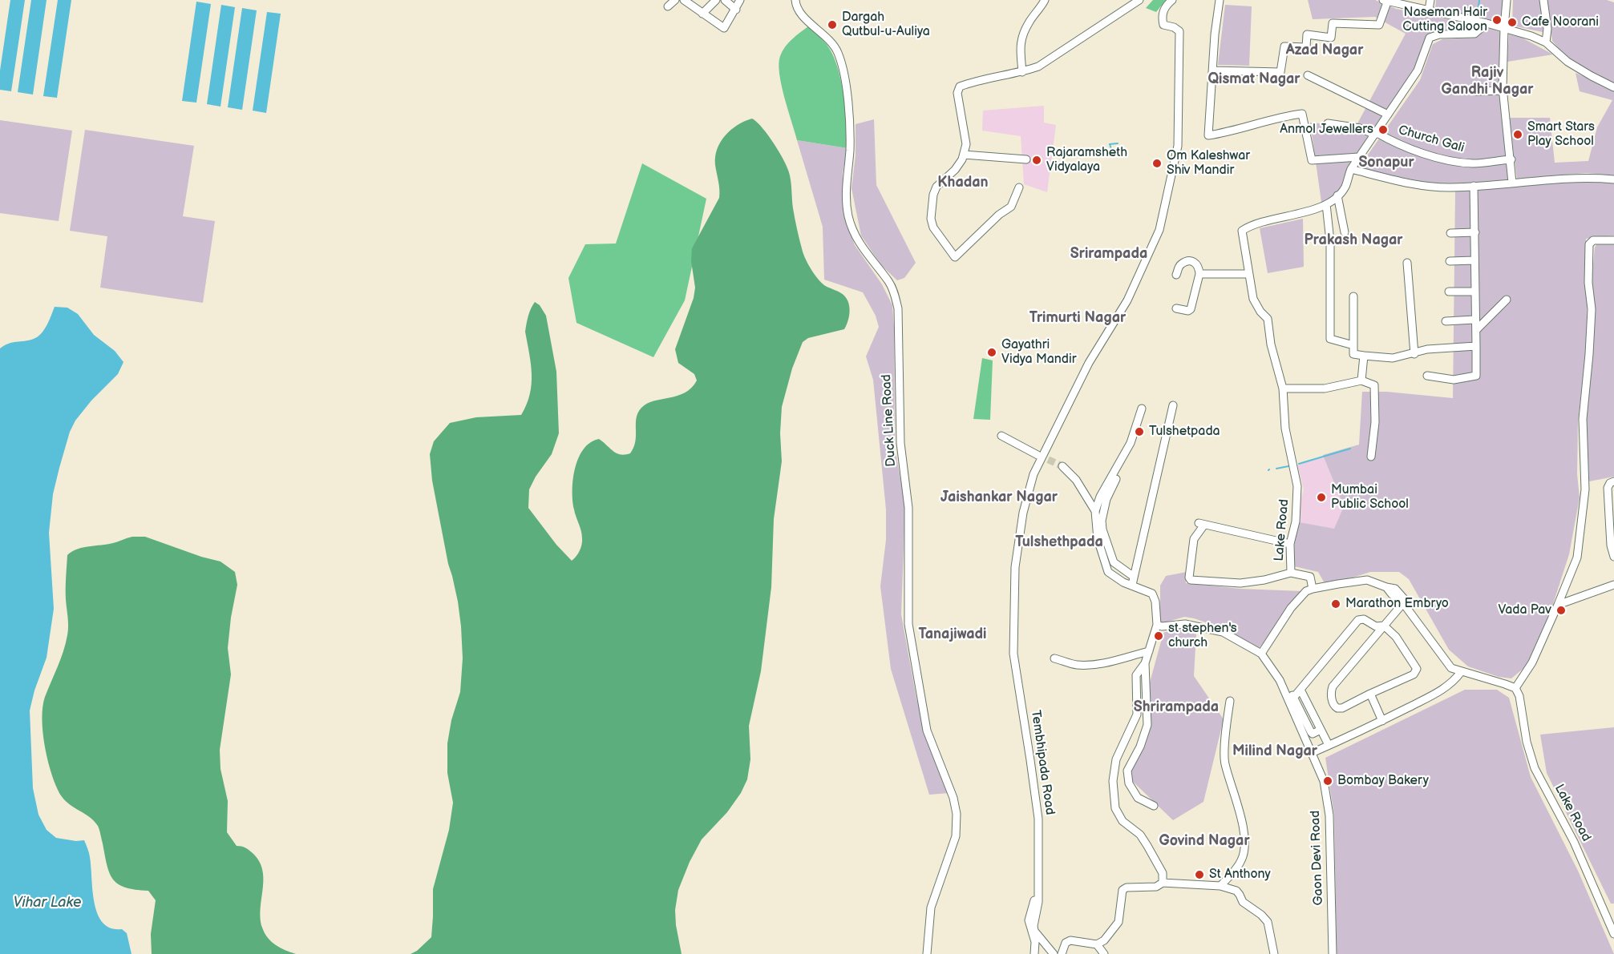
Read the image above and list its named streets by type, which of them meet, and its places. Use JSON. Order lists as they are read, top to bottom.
{
  "streets": {
    "street": [
      "Church Gali",
      "Duck Line Road",
      "Lake Road",
      "Tembhipada Road",
      "Gaon Devi Road"
    ]
  },
  "crossings": [
    ["Church Gali", "Lake Road"]
  ],
  "districts": [
    "Azad Nagar",
    "Rajiv Gandhi Nagar",
    "Qismat Nagar",
    "Sonapur",
    "Khadan",
    "Prakash Nagar",
    "Srirampada",
    "Trimurti Nagar",
    "Jaishankar Nagar",
    "Tulshethpada",
    "Tanajiwadi",
    "Shrirampada",
    "Milind Nagar",
    "Govind Nagar"
  ],
  "water": ["Vihar Lake"],
  "places": [
    "Naseman Hair Cutting Saloon",
    "Cafe Noorani",
    "Dargah Qutbul-u-Auliya",
    "Anmol Jewellers",
    "Smart Stars Play School",
    "Rajaramsheth Vidyalaya",
    "Om Kaleshwar Shiv Mandir",
    "Gayathri Vidya Mandir",
    "Tulshetpada",
    "Mumbai Public School",
    "Marathon Embryo",
    "Vada Pav",
    "st stephen's church",
    "Bombay Bakery",
    "St Anthony"
  ]
}
